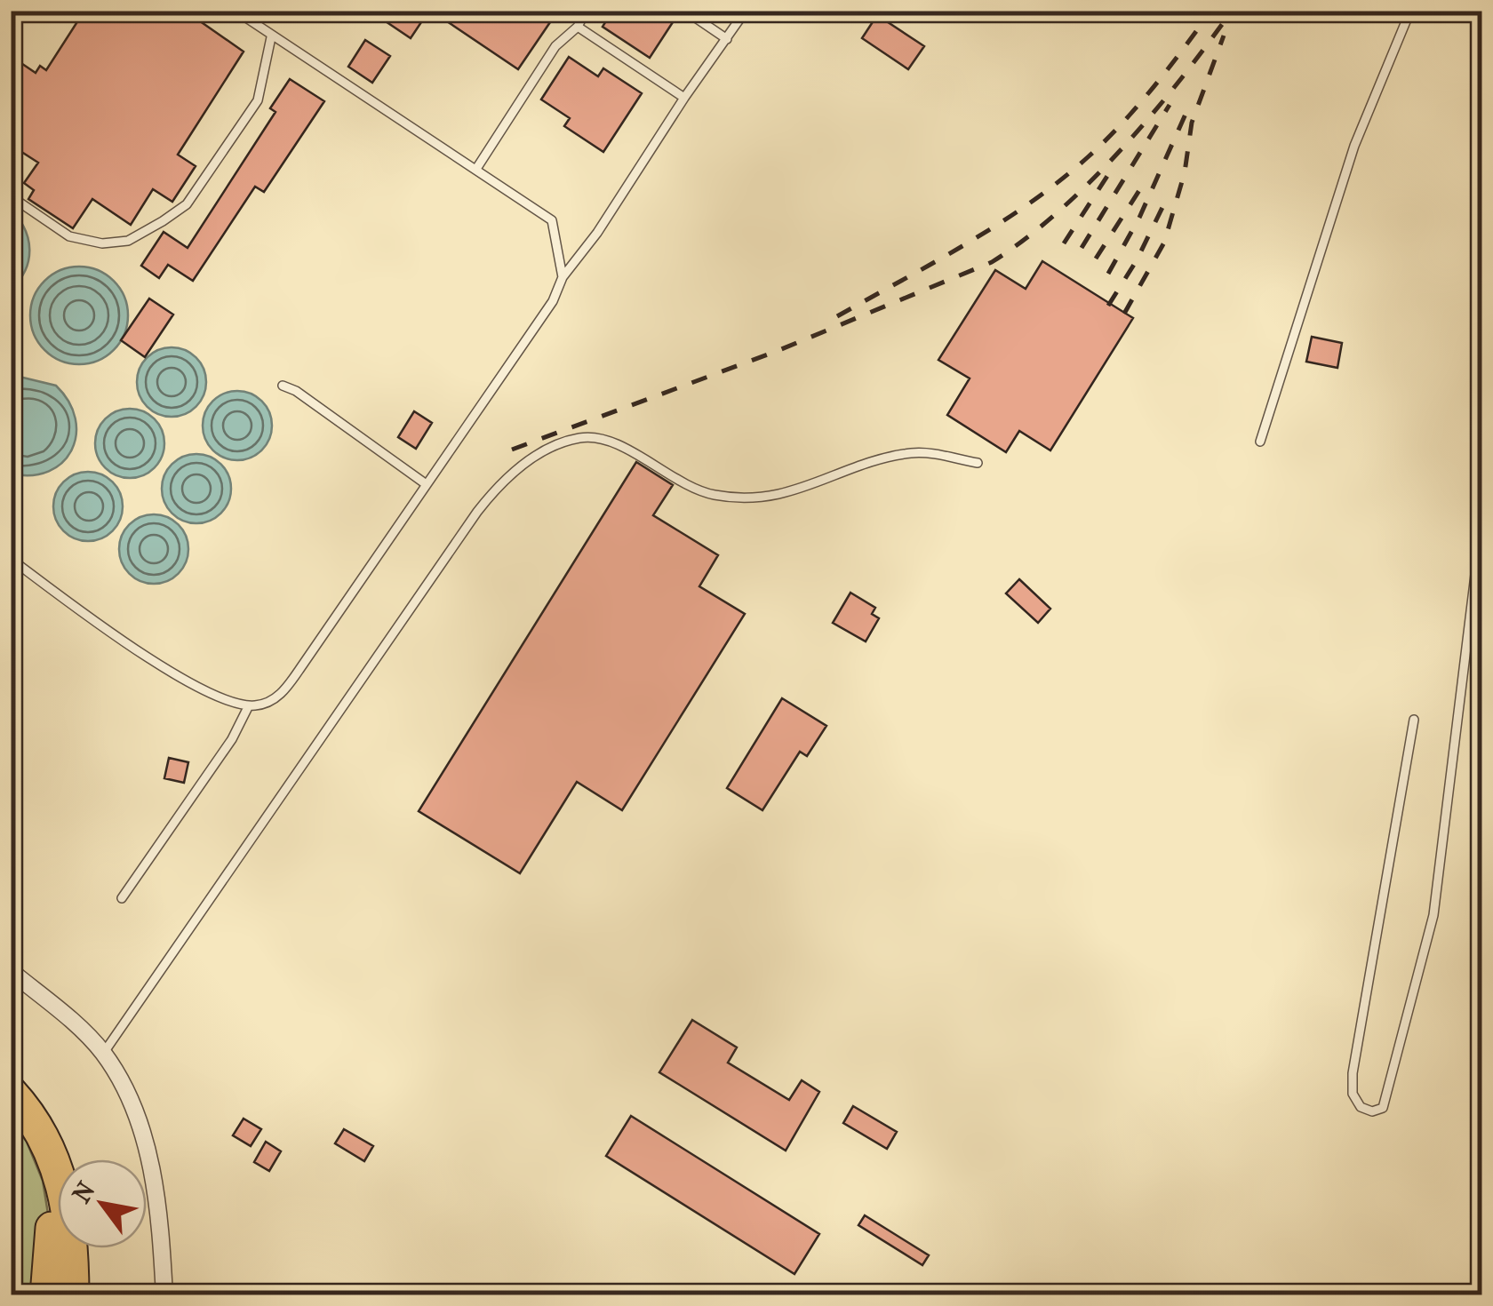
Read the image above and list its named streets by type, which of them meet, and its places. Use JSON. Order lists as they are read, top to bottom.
{
  "north": "top left"
}
